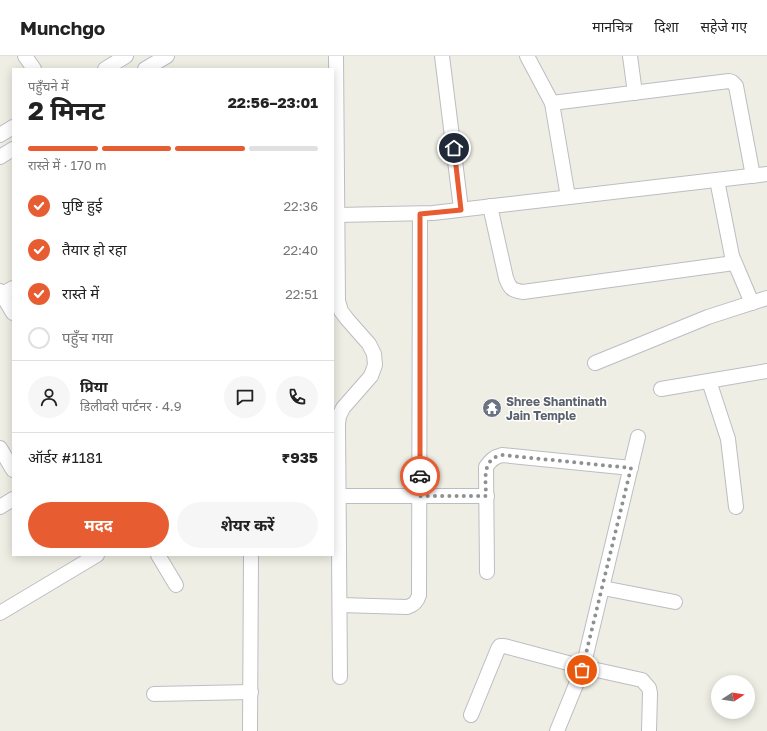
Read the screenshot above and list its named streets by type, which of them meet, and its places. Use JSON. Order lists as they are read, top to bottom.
{
  "places": {
    "temple": ["Shree Shantinath Jain Temple"]
  },
  "north": "right",
  "page": {
    "header": "Munchgo",
    "nav": ["मानचित्र", "दिशा", "सहेजे गए"],
    "heading": ["2 मिनट", "पहुँचने में", "22:56–23:01"],
    "panel": [
      "प्रिया",
      "डिलीवरी पार्टनर · 4.9",
      "ऑर्डर #1181",
      "₹935"
    ],
    "bar": "रास्ते में · 170 m",
    "list": [
      ["पुष्टि हुई", "22:36"],
      ["तैयार हो रहा", "22:40"],
      ["रास्ते में", "22:51"],
      "पहुँच गया"
    ],
    "buttons": ["मदद", "शेयर करें"]
  }
}
